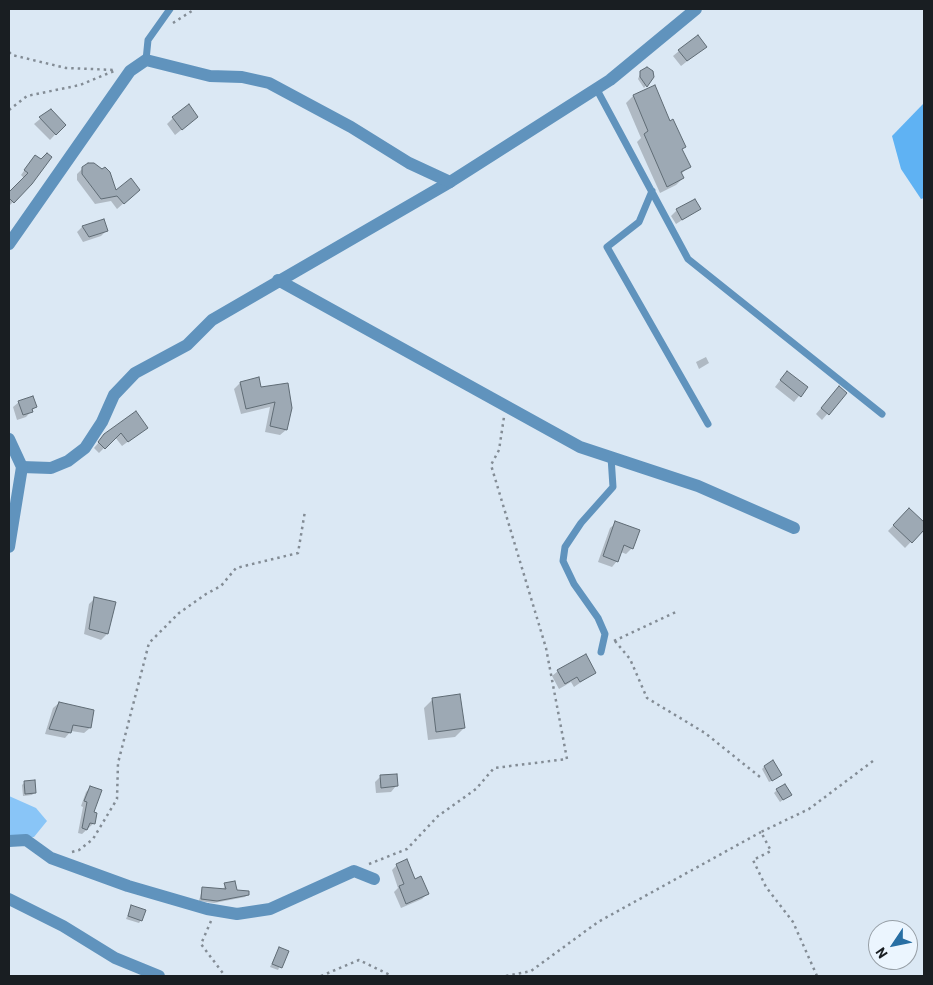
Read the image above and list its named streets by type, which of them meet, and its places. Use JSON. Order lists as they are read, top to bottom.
{
  "north": "bottom left"
}
